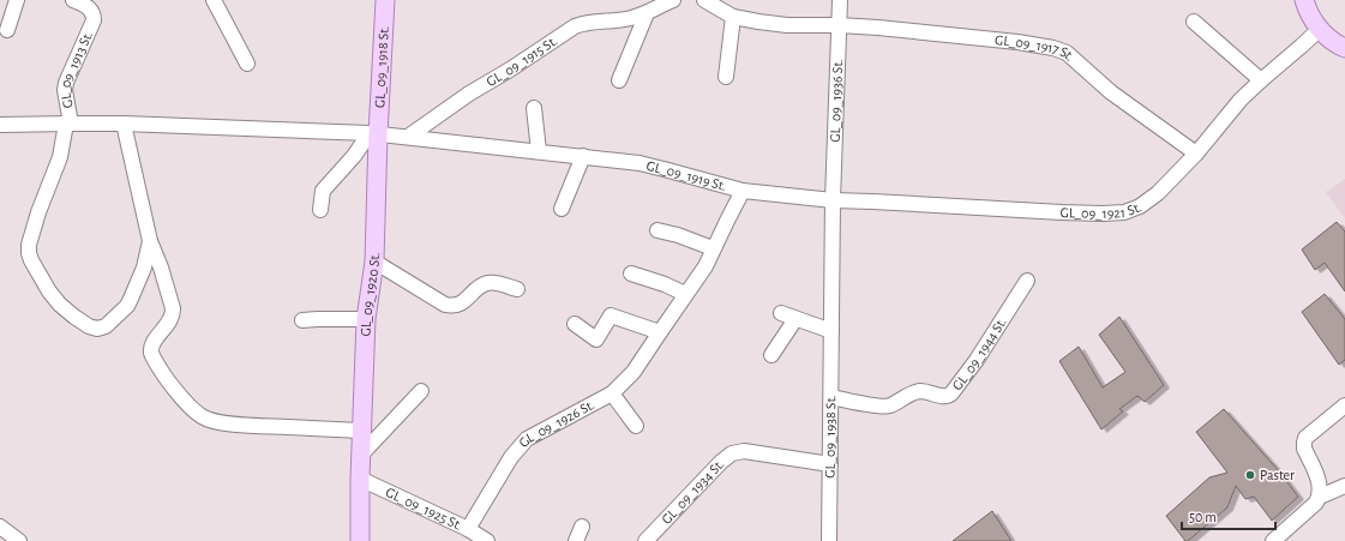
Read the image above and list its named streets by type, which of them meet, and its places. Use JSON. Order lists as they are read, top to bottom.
{
  "streets": {
    "main road": ["GL_09_1918 St.", "GL_09_1920 St."],
    "street": [
      "GL_09_1917 St.",
      "GL_09_1915 St.",
      "GL_09_1913 St.",
      "GL_09_1936 St.",
      "GL_09_1919 St.",
      "GL_09_1921 St.",
      "GL_09_1944 St.",
      "GL_09_1926 St.",
      "GL_09_1938 St.",
      "GL_09_1934 St.",
      "GL_09_1925 St."
    ]
  },
  "crossings": [
    ["GL_09_1917 St.", "GL_09_1936 St."],
    ["GL_09_1917 St.", "GL_09_1921 St."],
    ["GL_09_1915 St.", "GL_09_1919 St."],
    ["GL_09_1918 St.", "GL_09_1919 St."],
    ["GL_09_1918 St.", "GL_09_1920 St."],
    ["GL_09_1913 St.", "GL_09_1919 St."],
    ["GL_09_1936 St.", "GL_09_1919 St."],
    ["GL_09_1936 St.", "GL_09_1921 St."],
    ["GL_09_1936 St.", "GL_09_1938 St."],
    ["GL_09_1919 St.", "GL_09_1921 St."],
    ["GL_09_1919 St.", "GL_09_1920 St."],
    ["GL_09_1919 St.", "GL_09_1926 St."],
    ["GL_09_1919 St.", "GL_09_1938 St."],
    ["GL_09_1921 St.", "GL_09_1938 St."],
    ["GL_09_1920 St.", "GL_09_1925 St."],
    ["GL_09_1944 St.", "GL_09_1938 St."],
    ["GL_09_1926 St.", "GL_09_1925 St."],
    ["GL_09_1938 St.", "GL_09_1934 St."]
  ],
  "places": ["Paster"],
  "scale_bar": "50 m"
}
